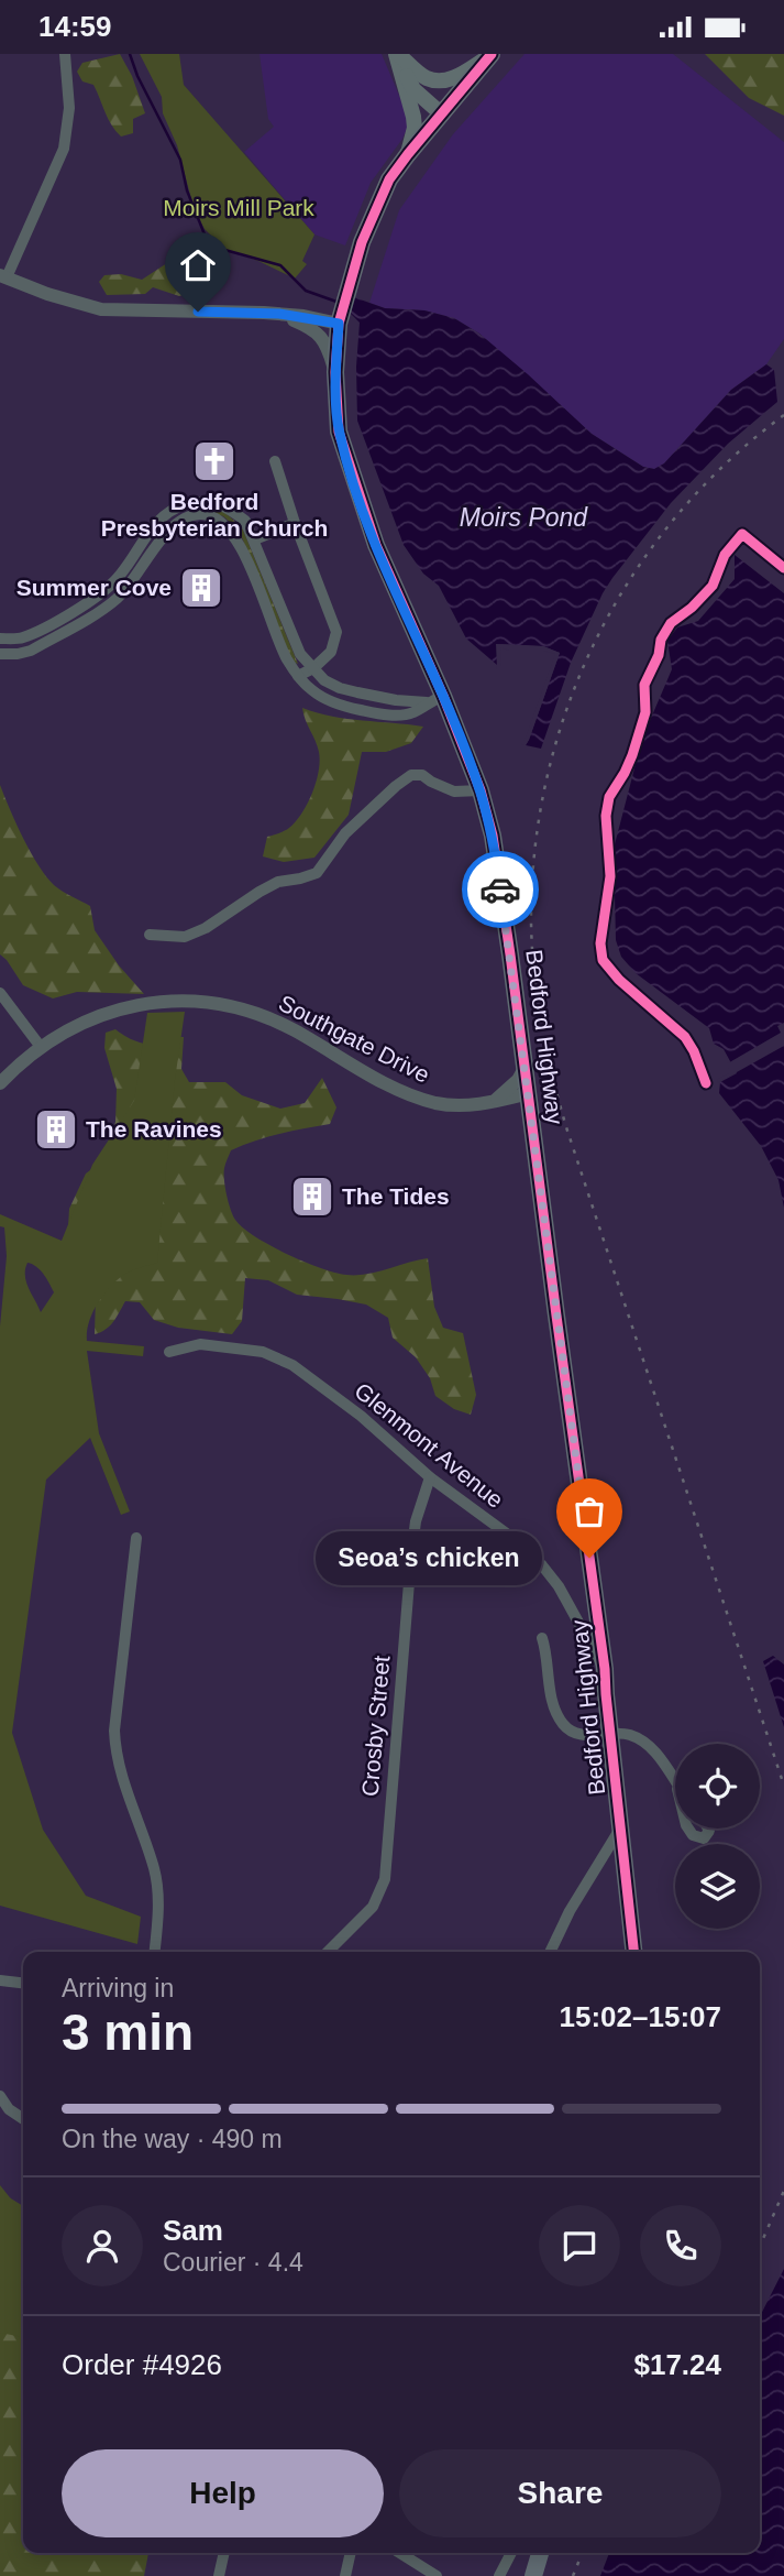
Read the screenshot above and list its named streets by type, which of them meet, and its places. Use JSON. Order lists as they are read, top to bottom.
{
  "streets": {
    "main road": ["Bedford Highway"],
    "street": ["Southgate Drive", "Glenmont Avenue", "Crosby Street"]
  },
  "crossings": [
    ["Bedford Highway", "Southgate Drive"],
    ["Bedford Highway", "Glenmont Avenue"],
    ["Glenmont Avenue", "Crosby Street"]
  ],
  "water": ["Moirs Pond"],
  "parks": ["Moirs Mill Park"],
  "places": {
    "church": ["Bedford Presbyterian Church"],
    "building": ["Summer Cove", "The Ravines", "The Tides"],
    "other": ["Seoa’s chicken"]
  },
  "page": {
    "status": "14:59",
    "bubble": "Seoa’s chicken",
    "heading": ["3 min", "Arriving in", "15:02–15:07"],
    "panel": [
      "Sam",
      "Courier · 4.4",
      "Order #4926",
      "$17.24"
    ],
    "bar": "On the way · 490 m",
    "buttons": ["Help", "Share"]
  }
}
